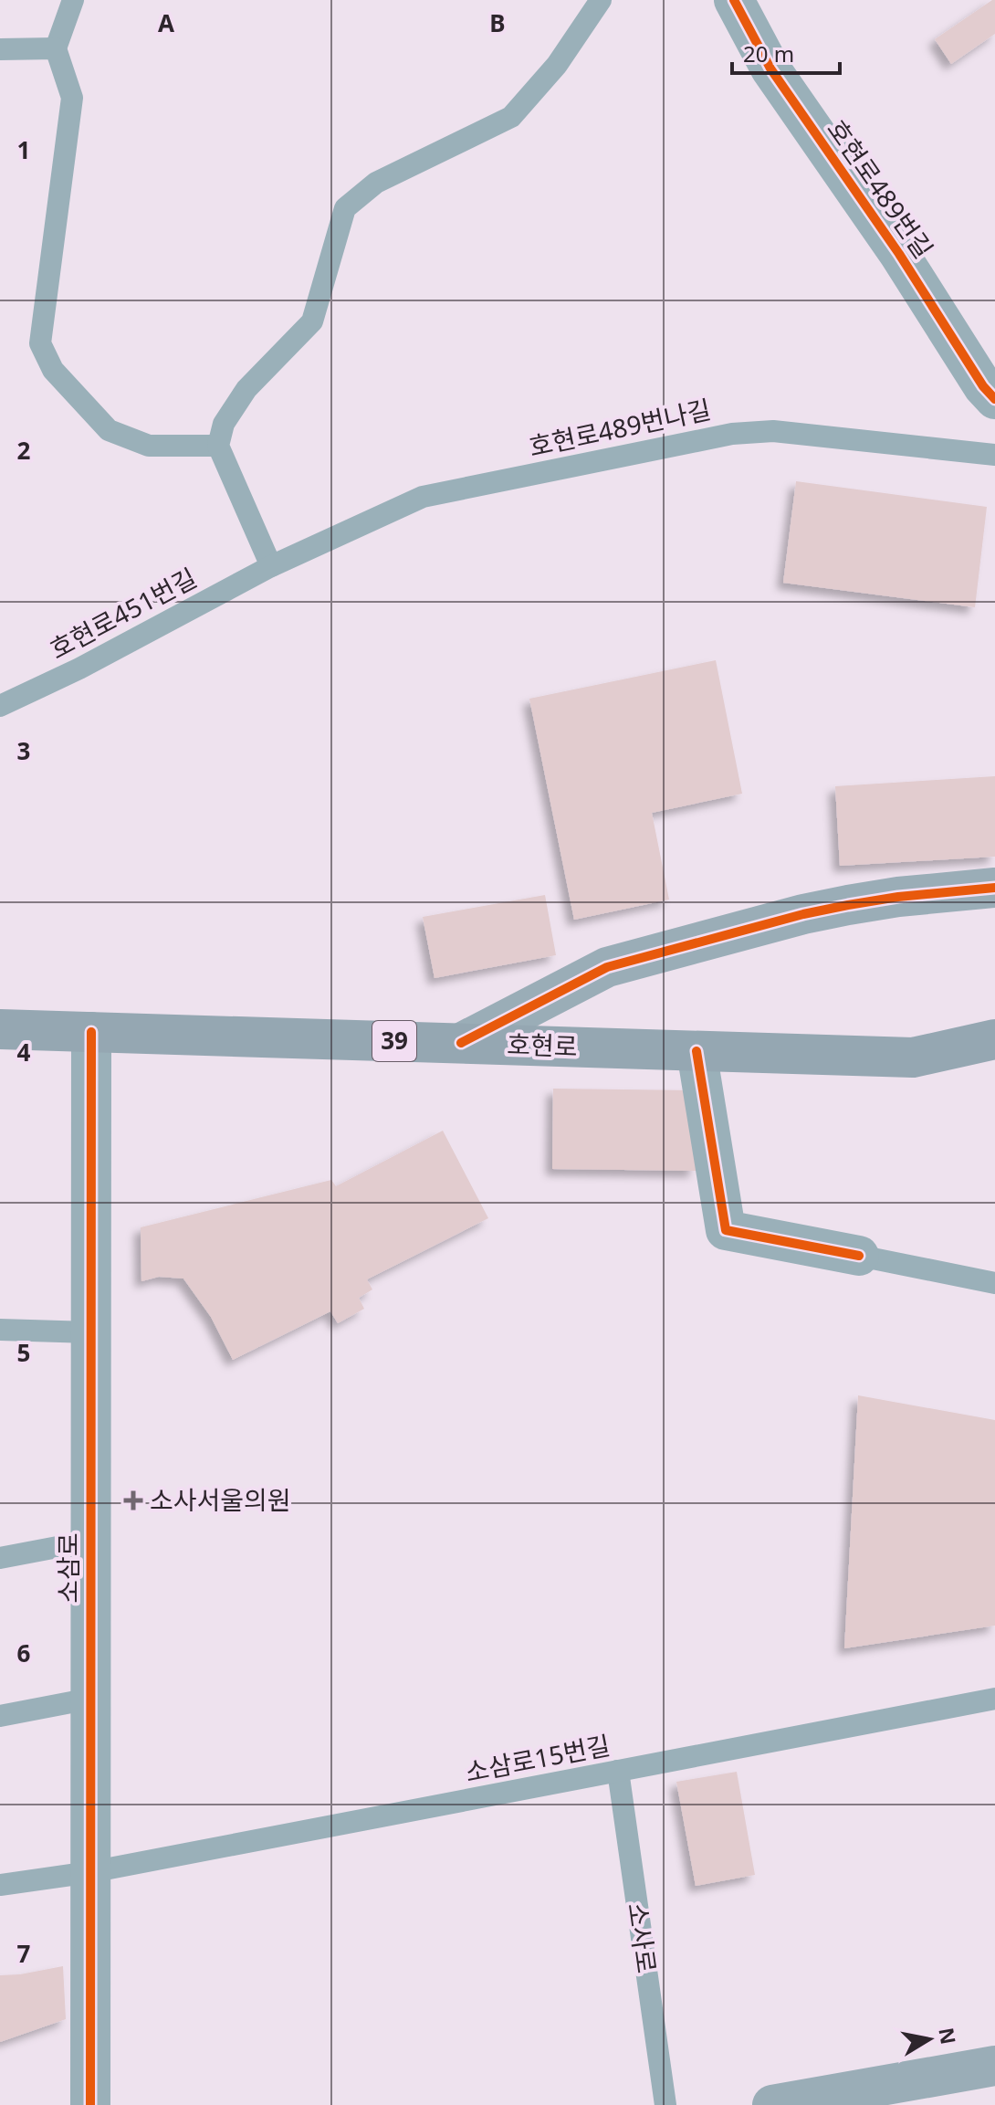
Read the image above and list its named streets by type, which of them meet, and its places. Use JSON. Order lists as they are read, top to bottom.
{
  "streets": {
    "main road": ["39", "호현로"],
    "street": ["호현로489번길", "소삼로"],
    "lane": [
      "호현로489번나길",
      "호현로451번길",
      "소삼로15번길",
      "소사로"
    ]
  },
  "crossings": [
    ["호현로489번나길", "호현로451번길"],
    ["호현로", "소삼로"],
    ["소삼로", "소삼로15번길"],
    ["소삼로15번길", "소사로"]
  ],
  "places": {
    "health": ["소사서울의원"]
  },
  "scale_bar": "20 m",
  "north": "right",
  "grid": {
    "columns": ["A", "B"],
    "rows": [
      "1",
      "2",
      "3",
      "4",
      "5",
      "6",
      "7"
    ]
  }
}
